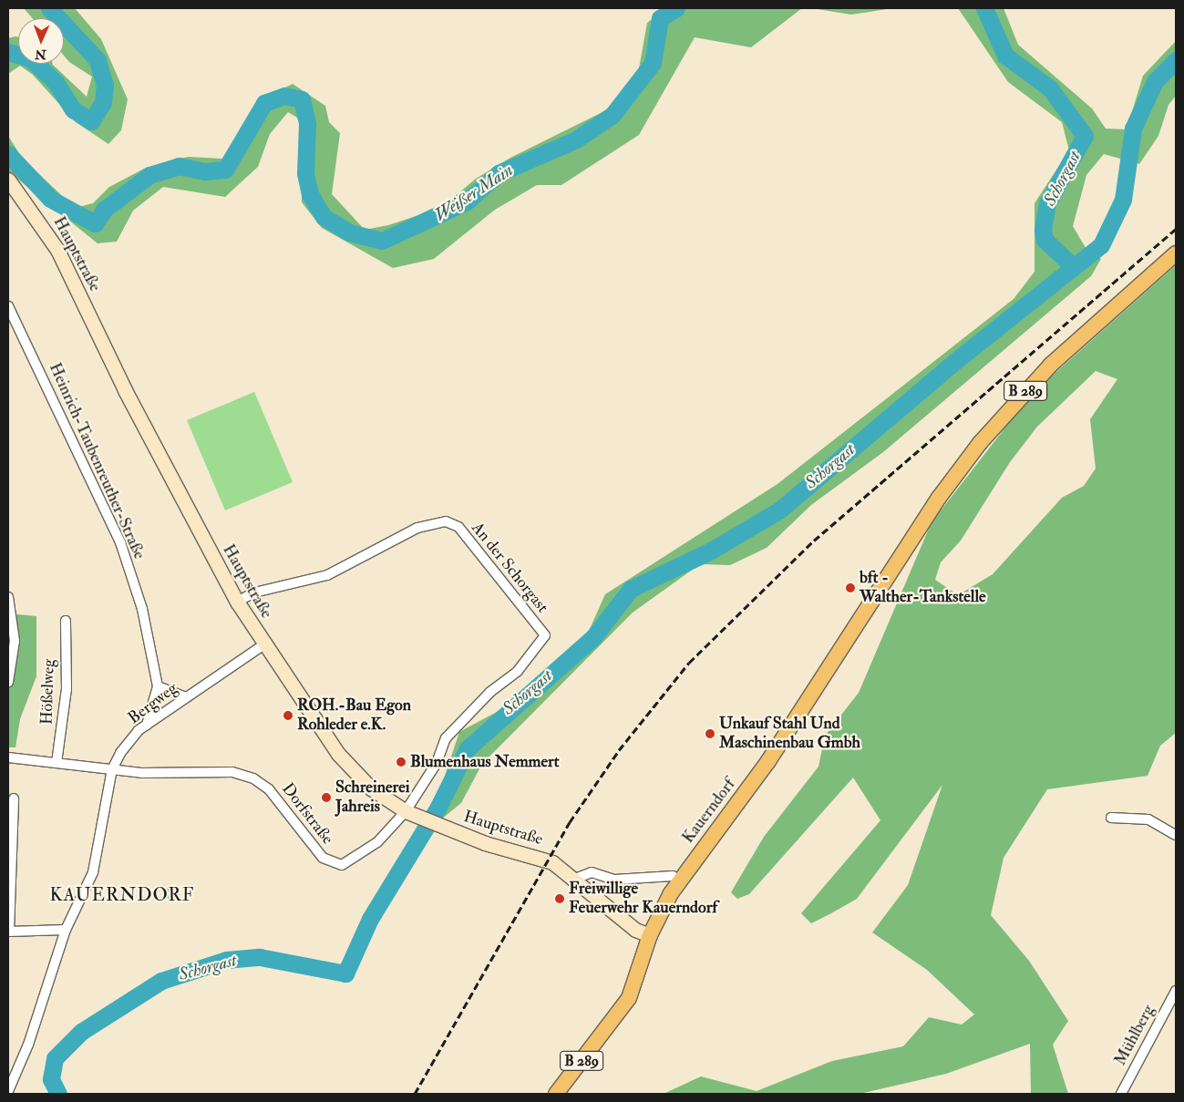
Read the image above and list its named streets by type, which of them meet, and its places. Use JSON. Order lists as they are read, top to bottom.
{
  "streets": {
    "main road": ["Hauptstraße", "B 289", "Kauerndorf"],
    "street": [
      "Heinrich-Taubenreuther-Straße",
      "An der Schorgast",
      "Hößelweg",
      "Bergweg",
      "Dorfstraße",
      "Mühlberg"
    ]
  },
  "crossings": [
    ["Hauptstraße", "An der Schorgast"],
    ["Hauptstraße", "Bergweg"],
    ["Hauptstraße", "Kauerndorf"],
    ["Hauptstraße", "Dorfstraße"],
    ["Heinrich-Taubenreuther-Straße", "Bergweg"],
    ["An der Schorgast", "Dorfstraße"],
    ["Bergweg", "Dorfstraße"]
  ],
  "districts": ["KAUERNDORF"],
  "water": ["Schorgast", "Weißer Main"],
  "places": [
    "bft - Walther-Tankstelle",
    "ROH.-Bau Egon Rohleder e.K.",
    "Unkauf Stahl Und Maschinenbau Gmbh",
    "Blumenhaus Nemmert",
    "Schreinerei Jahreis",
    "Freiwillige Feuerwehr Kauerndorf"
  ],
  "north": "bottom"
}
